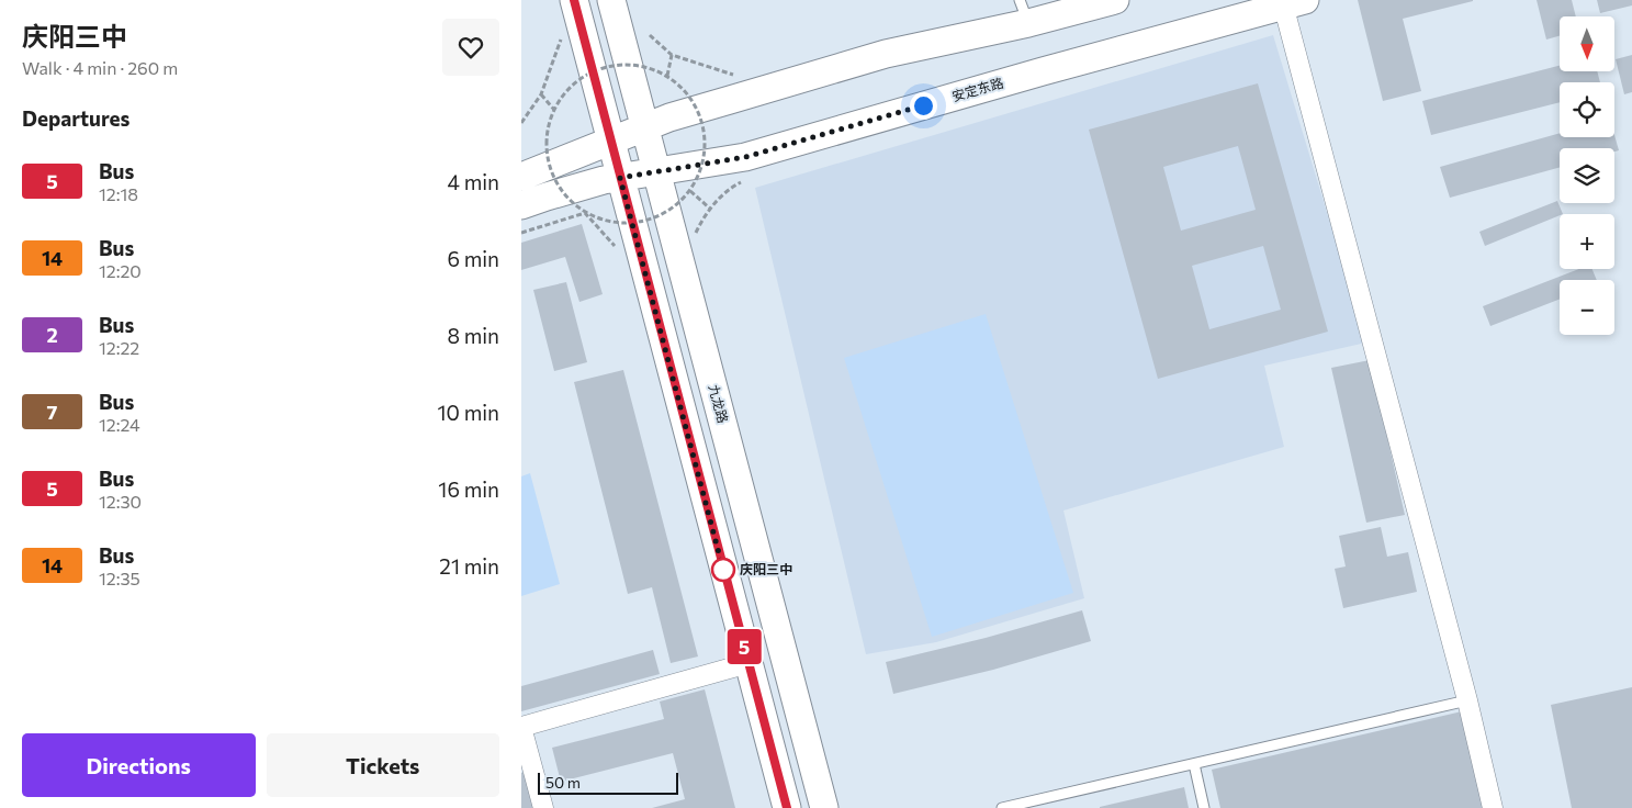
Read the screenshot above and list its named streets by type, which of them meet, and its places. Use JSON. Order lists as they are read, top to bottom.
{
  "streets": {
    "main road": ["安定东路", "九龙路"]
  },
  "crossings": [
    ["安定东路", "九龙路"]
  ],
  "places": ["庆阳三中"],
  "lines": ["bus line 5"],
  "scale_bar": "50 m",
  "north": "bottom",
  "page": {
    "heading": [
      ["庆阳三中", "Walk · 4 min · 260 m"],
      "Departures"
    ],
    "on_map": "5",
    "map_buttons": ["+", "−"],
    "list": [
      {
        "mark": "5",
        "name": "Bus",
        "note": "12:18",
        "value": "4 min"
      },
      {
        "mark": "14",
        "name": "Bus",
        "note": "12:20",
        "value": "6 min"
      },
      {
        "mark": "2",
        "name": "Bus",
        "note": "12:22",
        "value": "8 min"
      },
      {
        "mark": "7",
        "name": "Bus",
        "note": "12:24",
        "value": "10 min"
      },
      {
        "mark": "5",
        "name": "Bus",
        "note": "12:30",
        "value": "16 min"
      },
      {
        "mark": "14",
        "name": "Bus",
        "note": "12:35",
        "value": "21 min"
      }
    ],
    "buttons": ["Directions", "Tickets"],
    "scale": "50 m"
  }
}
